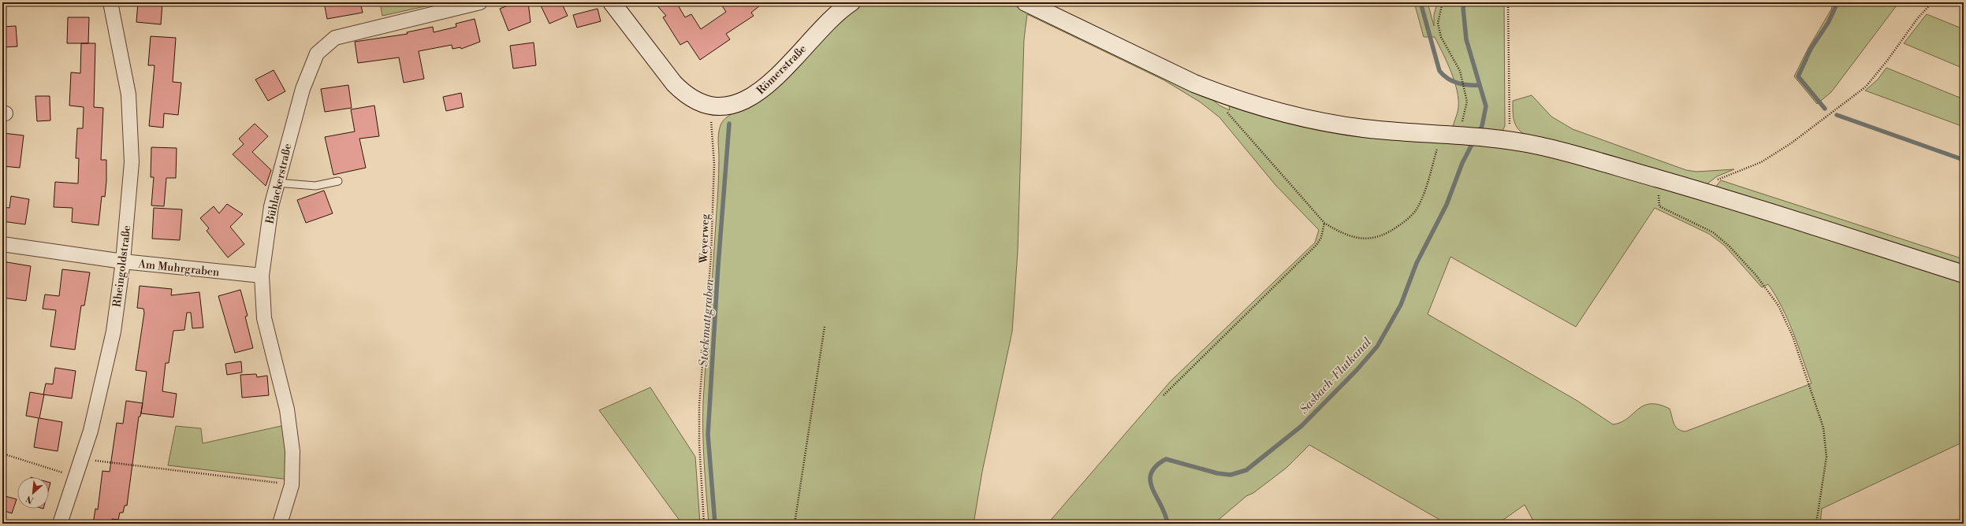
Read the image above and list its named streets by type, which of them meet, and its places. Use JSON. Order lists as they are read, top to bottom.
{
  "streets": {
    "street": [
      "Römerstraße",
      "Bühlackerstraße",
      "Rheingoldstraße",
      "Am Muhrgraben"
    ],
    "path": ["Weyerweg"]
  },
  "crossings": [
    ["Römerstraße", "Weyerweg"],
    ["Bühlackerstraße", "Am Muhrgraben"],
    ["Rheingoldstraße", "Am Muhrgraben"]
  ],
  "water": ["Stöckmattgraben", "Sasbach-Flutkanal"],
  "north": "bottom left"
}
